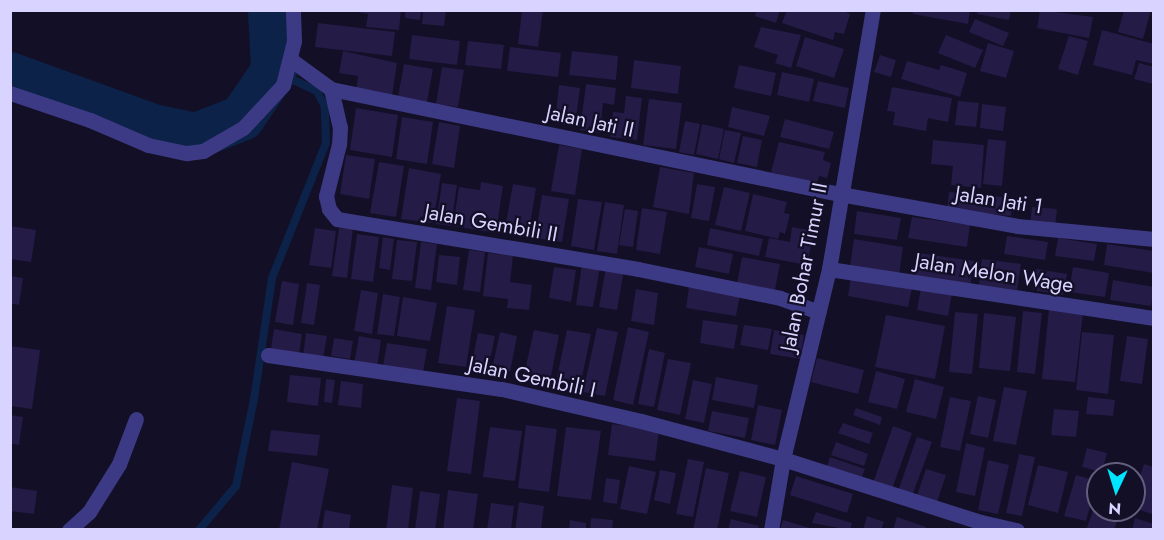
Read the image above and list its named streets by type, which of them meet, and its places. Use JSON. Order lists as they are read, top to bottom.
{
  "streets": {
    "street": [
      "Jalan Jati II",
      "Jalan Jati 1",
      "Jalan Gembili II",
      "Jalan Bohar Timur II",
      "Jalan Melon Wage",
      "Jalan Gembili I"
    ]
  },
  "crossings": [
    ["Jalan Jati II", "Jalan Jati 1"],
    ["Jalan Jati II", "Jalan Gembili II"],
    ["Jalan Jati II", "Jalan Bohar Timur II"],
    ["Jalan Jati 1", "Jalan Bohar Timur II"],
    ["Jalan Gembili II", "Jalan Bohar Timur II"],
    ["Jalan Bohar Timur II", "Jalan Melon Wage"],
    ["Jalan Bohar Timur II", "Jalan Gembili I"]
  ],
  "north": "bottom"
}
